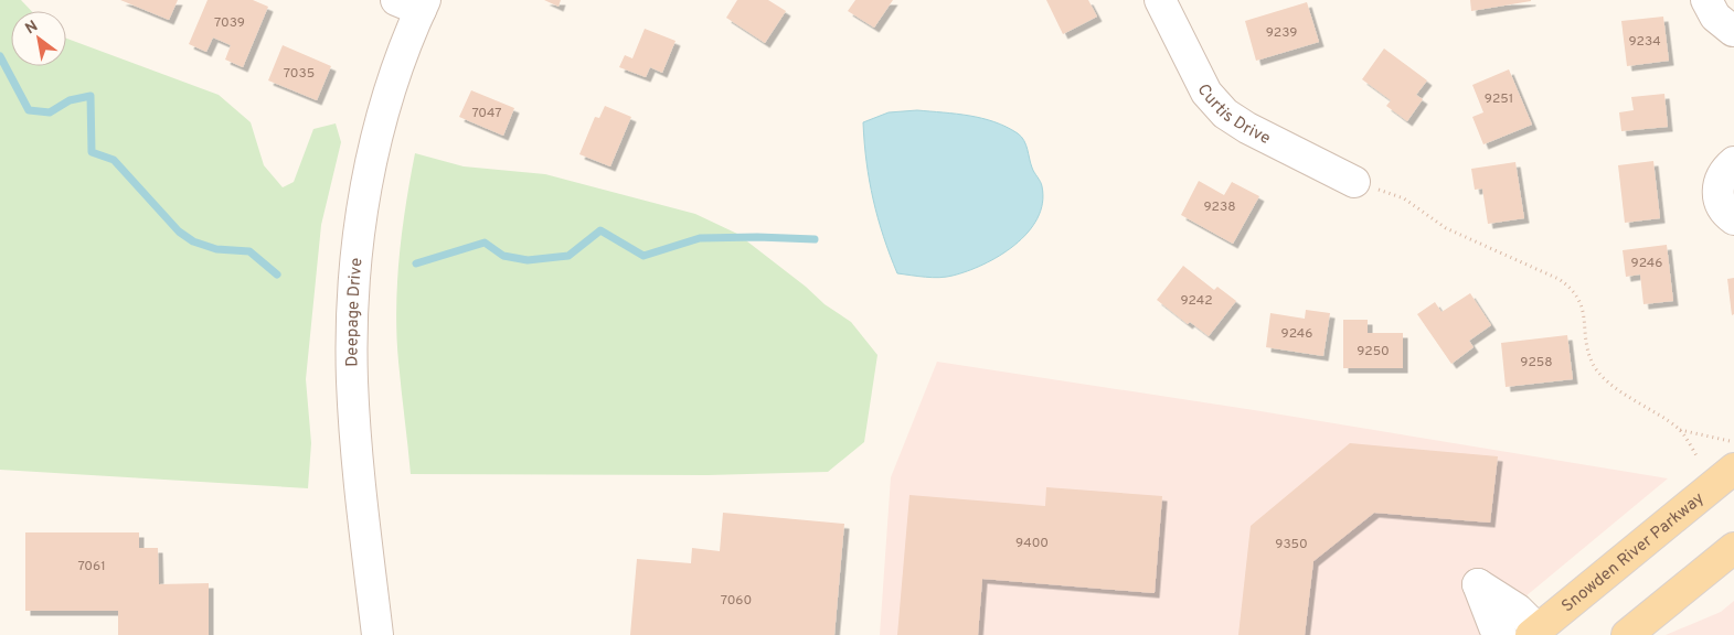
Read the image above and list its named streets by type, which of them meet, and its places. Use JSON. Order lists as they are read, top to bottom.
{
  "streets": {
    "main road": ["Snowden River Parkway"],
    "street": ["Curtis Drive", "Deepage Drive"]
  },
  "house_numbers": [
    "7039",
    "9239",
    "9234",
    "7035",
    "9251",
    "7047",
    "9238",
    "9246",
    "9242",
    "9246",
    "9250",
    "9258",
    "9400",
    "9350",
    "7061",
    "7060"
  ],
  "north": "top left"
}
